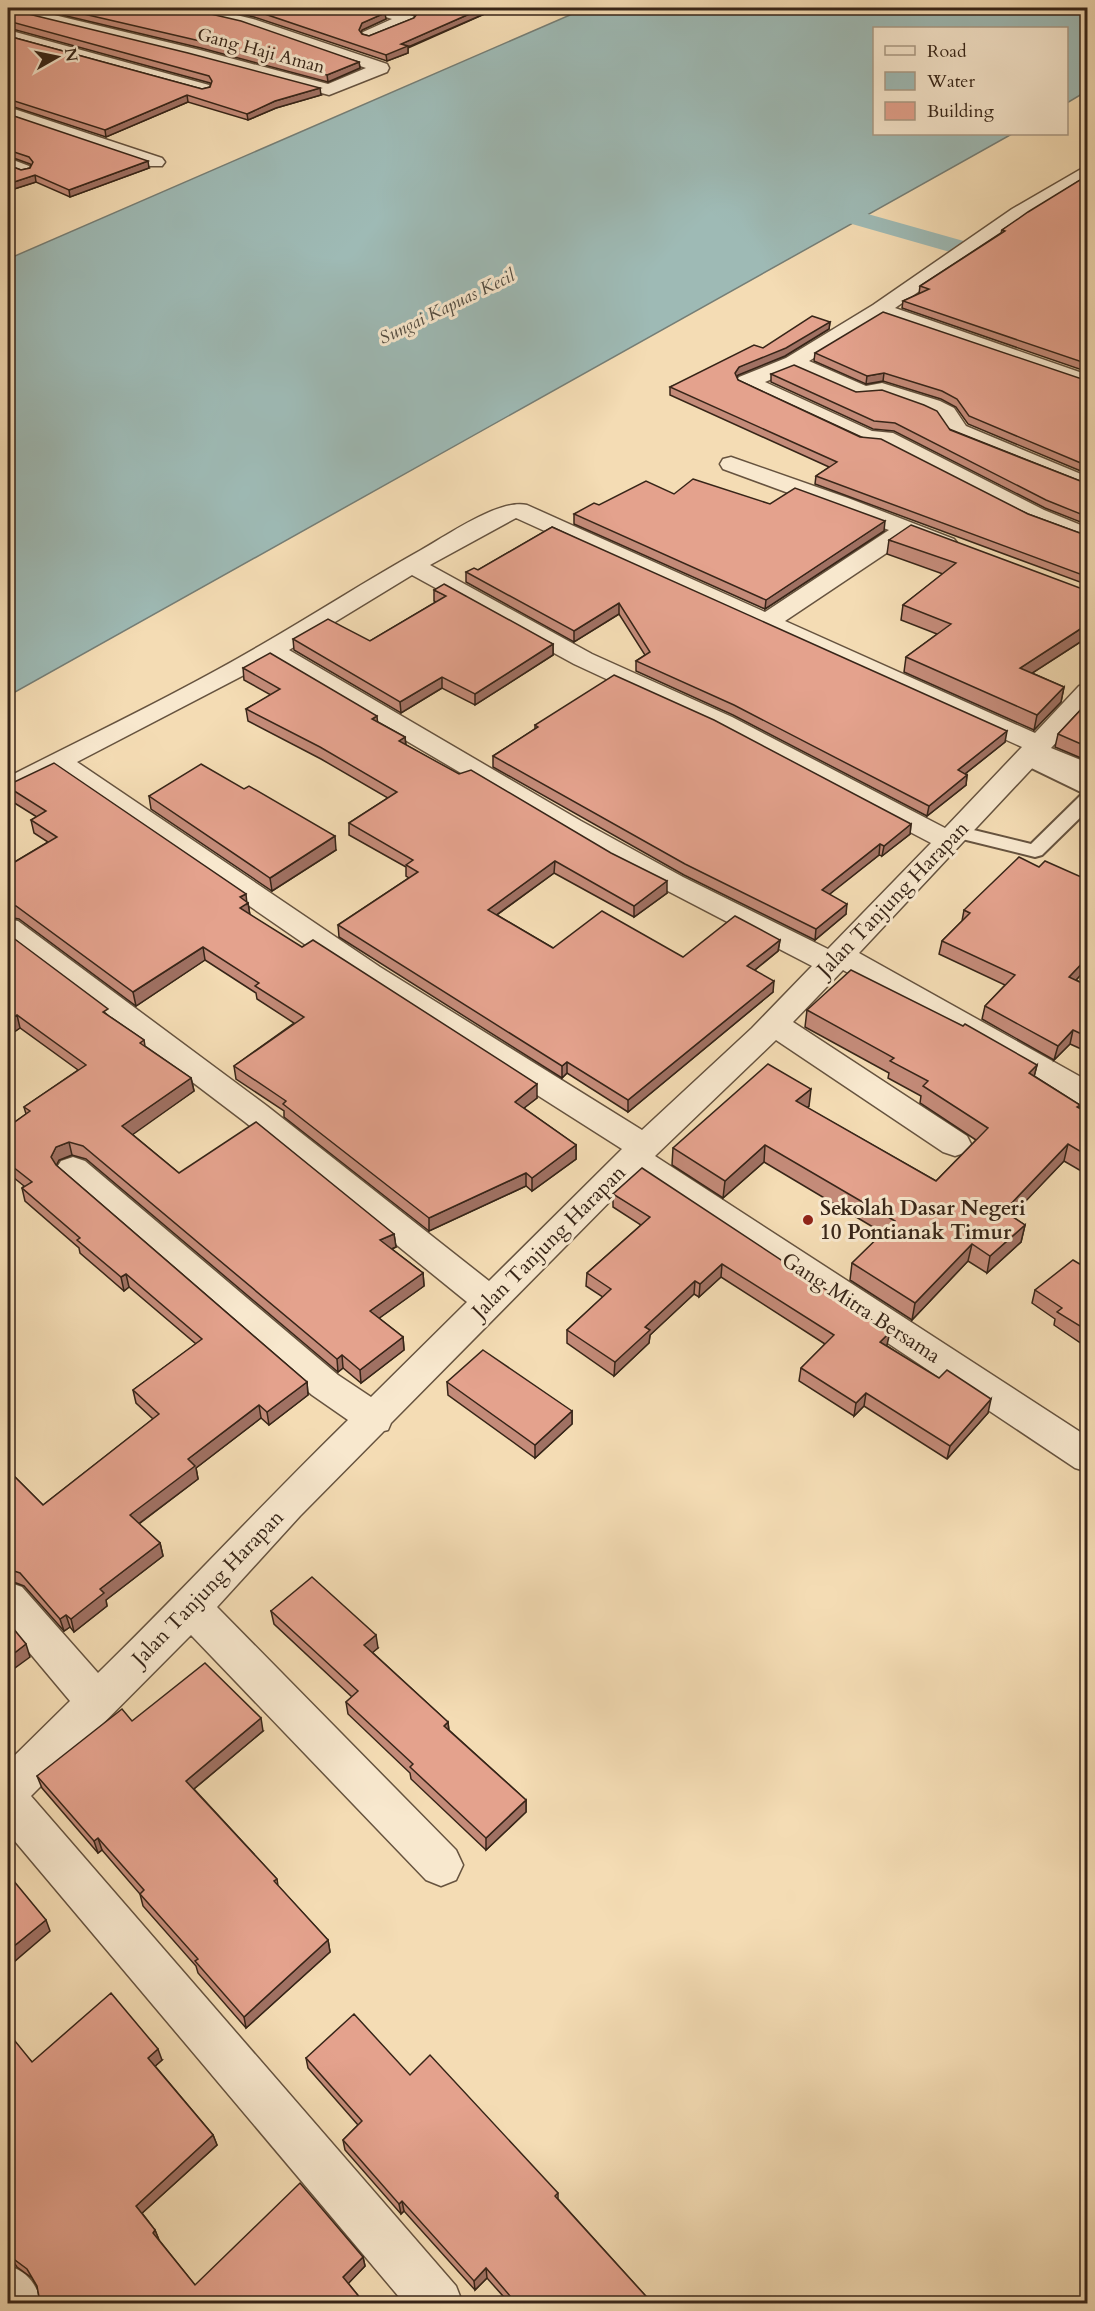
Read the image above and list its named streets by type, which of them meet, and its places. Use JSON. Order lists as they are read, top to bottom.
{
  "streets": {
    "street": ["Gang Haji Aman", "Jalan Tanjung Harapan", "Gang Mitra Bersama"]
  },
  "crossings": [
    ["Jalan Tanjung Harapan", "Gang Mitra Bersama"]
  ],
  "water": ["Sungai Kapuas Kecil"],
  "places": ["Sekolah Dasar Negeri 10 Pontianak Timur"],
  "legend": ["Road", "Water", "Building"],
  "north": "right"
}
